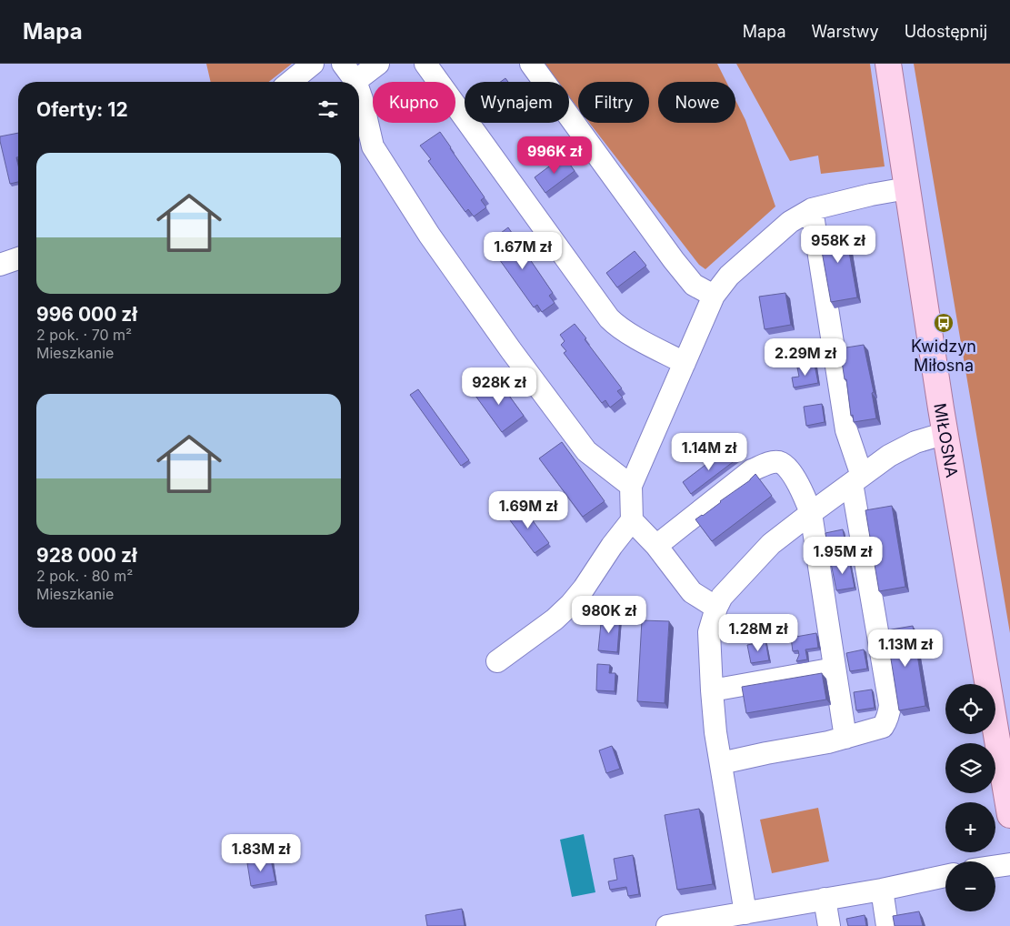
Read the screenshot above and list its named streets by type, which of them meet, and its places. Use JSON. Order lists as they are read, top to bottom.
{
  "streets": {
    "main road": ["MIŁOSNA"]
  },
  "places": {
    "bus stop": ["Kwidzyn Miłosna"]
  },
  "page": {
    "header": "Mapa",
    "nav": ["Mapa", "Warstwy", "Udostępnij"],
    "chip": [
      "Kupno",
      "Wynajem",
      "Filtry",
      "Nowe"
    ],
    "heading": "Oferty: 12",
    "price": [
      "996K zł",
      "958K zł",
      "1.67M zł",
      "2.29M zł",
      "928K zł",
      "1.14M zł",
      "1.69M zł",
      "1.95M zł",
      "980K zł",
      "1.28M zł",
      "1.13M zł",
      "1.83M zł"
    ],
    "list": [
      {
        "name": "996 000 zł",
        "note": "2 pok. · 70 m² · Mieszkanie"
      },
      {
        "name": "928 000 zł",
        "note": "2 pok. · 80 m² · Mieszkanie"
      }
    ],
    "map_buttons": ["+", "−"]
  }
}
